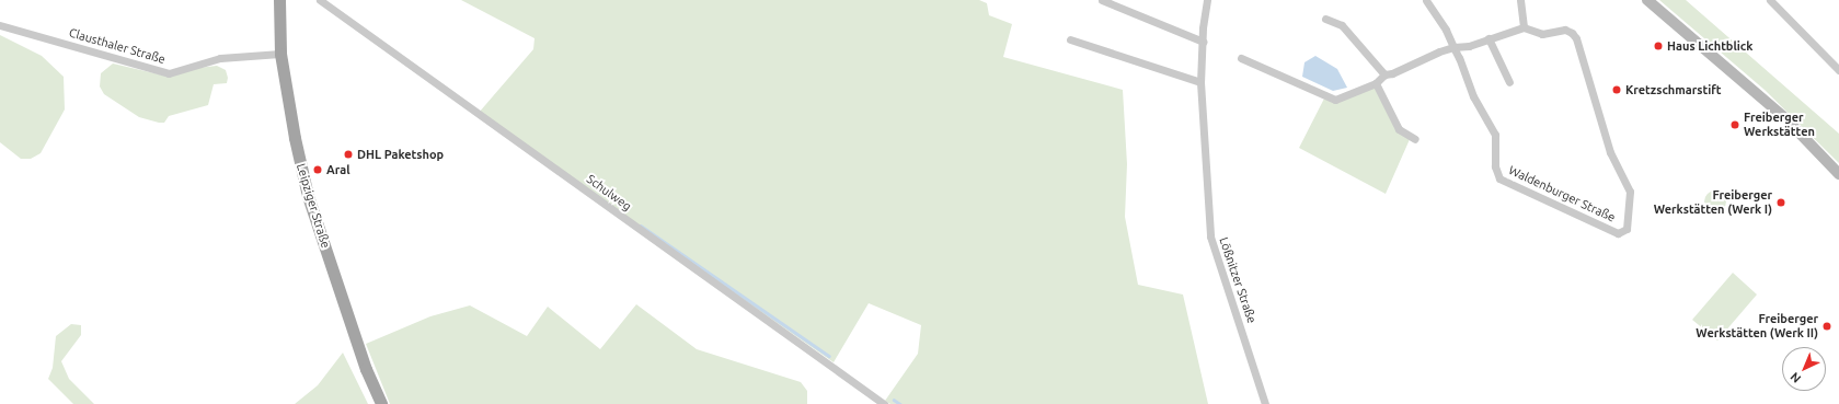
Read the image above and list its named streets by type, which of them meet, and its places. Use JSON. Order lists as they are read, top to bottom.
{
  "streets": {
    "main road": ["Leipziger Straße"],
    "street": [
      "Clausthaler Straße",
      "Schulweg",
      "Waldenburger Straße",
      "Lößnitzer Straße"
    ]
  },
  "crossings": [
    ["Clausthaler Straße", "Leipziger Straße"]
  ],
  "places": [
    "Haus Lichtblick",
    "Kretzschmarstift",
    "Freiberger Werkstätten",
    "DHL Paketshop",
    "Aral",
    "Freiberger Werkstätten (Werk I)",
    "Freiberger Werkstätten (Werk II)"
  ],
  "north": "bottom left"
}
